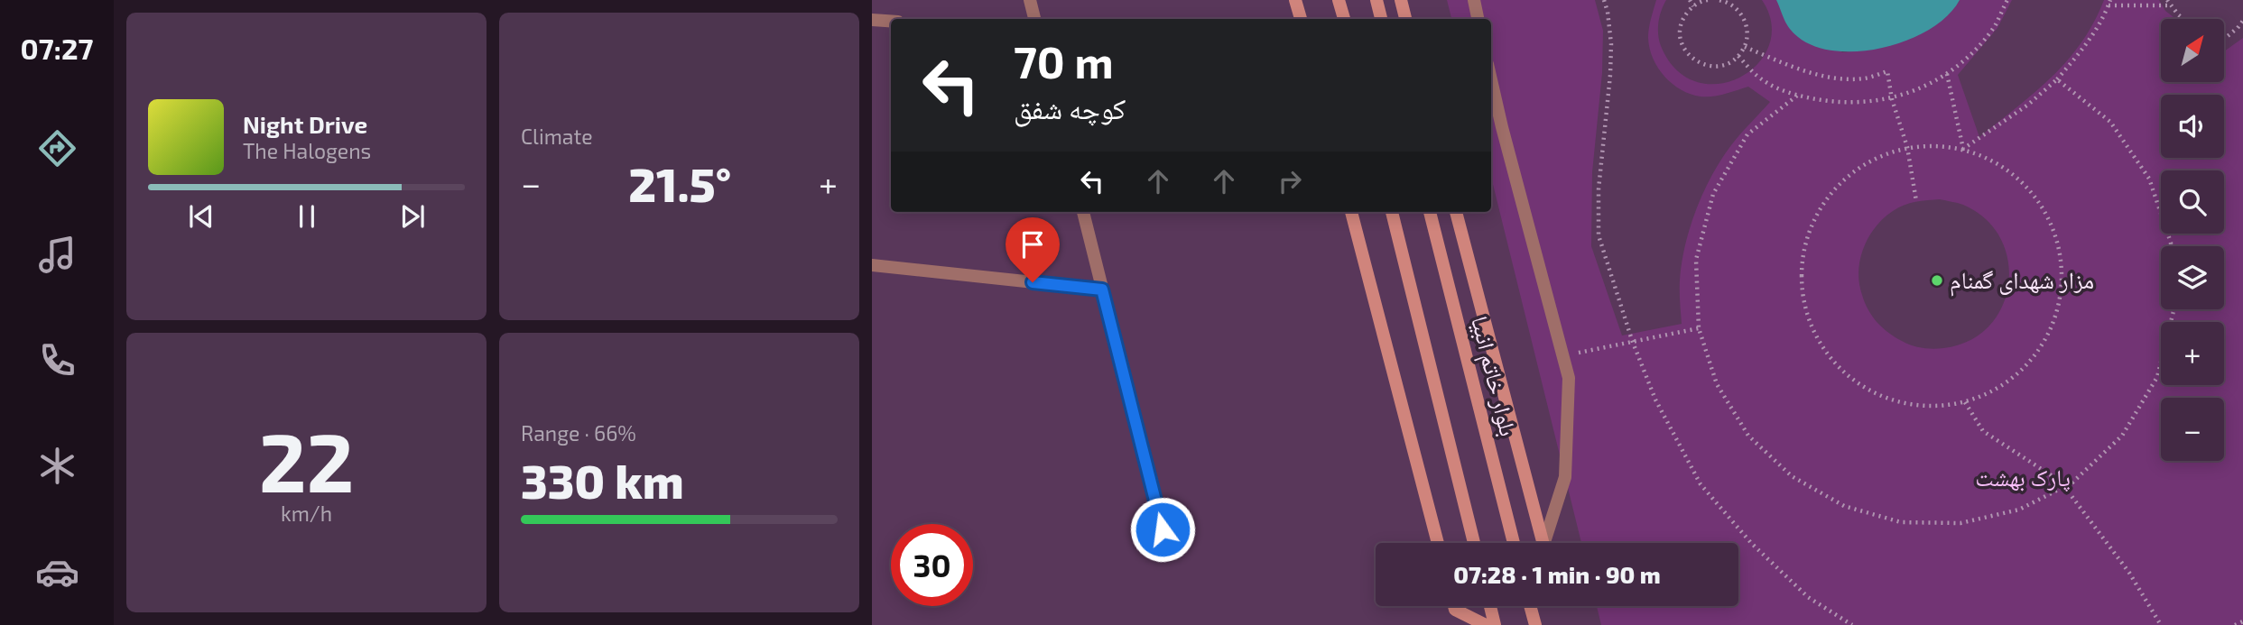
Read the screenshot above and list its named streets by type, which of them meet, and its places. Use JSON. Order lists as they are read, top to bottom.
{
  "streets": {
    "main road": ["بلوار خاتم انبیا"]
  },
  "parks": ["پارک بهشت"],
  "places": ["مزار شهدای گمنام"],
  "north": "top right",
  "page": {
    "tabs": "07:27",
    "tile": [
      "Climate",
      ["22", "km/h"],
      ["Range · 66%", "330 km"]
    ],
    "map_buttons": ["+", "−"],
    "turn": ["70 m", "کوچه شفق"],
    "song": ["Night Drive", "The Halogens"],
    "heat": ["−", "21.5°", "+"],
    "limit": "30",
    "trip": "07:28 · 1 min · 90 m"
  }
}
